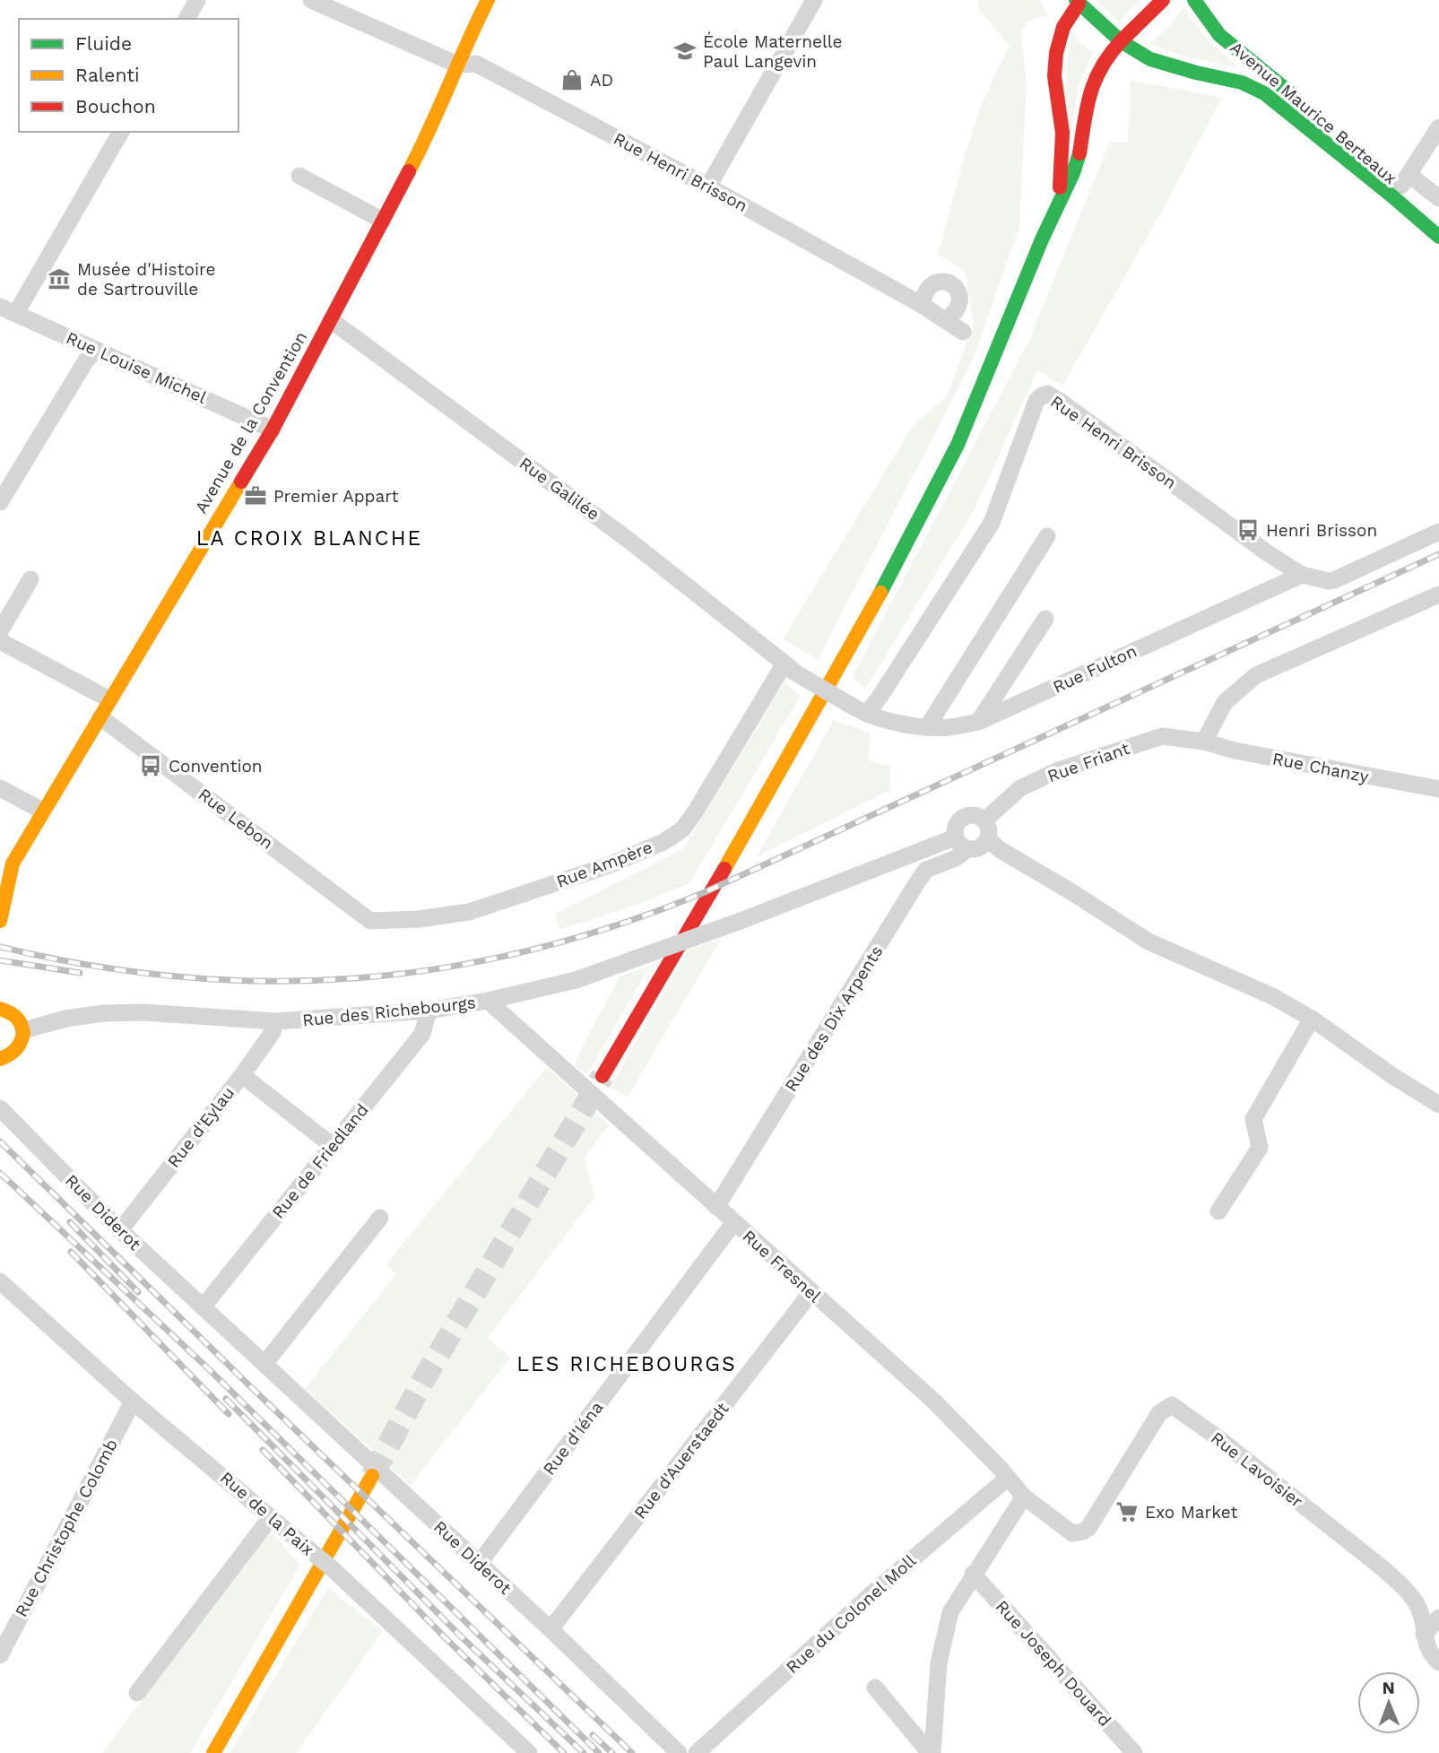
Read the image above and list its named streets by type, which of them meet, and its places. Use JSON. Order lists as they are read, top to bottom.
{
  "streets": {
    "main road": ["Avenue Maurice Berteaux", "Avenue de la Convention"],
    "street": [
      "Rue Henri Brisson",
      "Rue Louise Michel",
      "Rue Galilée",
      "Rue Fulton",
      "Rue Friant",
      "Rue Chanzy",
      "Rue Lebon",
      "Rue Ampère",
      "Rue des Richebourgs",
      "Rue des Dix Arpents",
      "Rue d'Eylau",
      "Rue de Friedland",
      "Rue Diderot",
      "Rue Fresnel",
      "Rue d'Iéna",
      "Rue d'Auerstaedt",
      "Rue Lavoisier",
      "Rue de la Paix",
      "Rue Christophe Colomb",
      "Rue du Colonel Moll",
      "Rue Joseph Douard"
    ]
  },
  "crossings": [
    ["Rue Henri Brisson", "Avenue de la Convention"],
    ["Rue Henri Brisson", "Rue Galilée"],
    ["Rue Henri Brisson", "Rue Fulton"],
    ["Rue Louise Michel", "Avenue de la Convention"],
    ["Avenue de la Convention", "Rue Galilée"],
    ["Avenue de la Convention", "Rue Lebon"],
    ["Rue Galilée", "Rue Fulton"],
    ["Rue Galilée", "Rue Ampère"],
    ["Rue Friant", "Rue Chanzy"],
    ["Rue Friant", "Rue des Richebourgs"],
    ["Rue Lebon", "Rue Ampère"],
    ["Rue des Richebourgs", "Rue d'Eylau"],
    ["Rue des Richebourgs", "Rue de Friedland"],
    ["Rue des Richebourgs", "Rue Fresnel"],
    ["Rue des Dix Arpents", "Rue Fresnel"],
    ["Rue d'Eylau", "Rue Diderot"],
    ["Rue de Friedland", "Rue Diderot"],
    ["Rue Diderot", "Rue d'Iéna"],
    ["Rue Diderot", "Rue d'Auerstaedt"],
    ["Rue Fresnel", "Rue d'Iéna"],
    ["Rue Fresnel", "Rue d'Auerstaedt"],
    ["Rue Fresnel", "Rue Lavoisier"],
    ["Rue Fresnel", "Rue du Colonel Moll"],
    ["Rue de la Paix", "Rue Christophe Colomb"]
  ],
  "districts": ["LA CROIX BLANCHE", "LES RICHEBOURGS"],
  "places": {
    "school or university": ["École Maternelle Paul Langevin"],
    "shop": ["AD"],
    "museum": ["Musée d'Histoire de Sartrouville"],
    "office": ["Premier Appart"],
    "bus stop": ["Henri Brisson", "Convention"],
    "supermarket": ["Exo Market"]
  },
  "legend": ["Fluide", "Ralenti", "Bouchon"],
  "north": "top"
}
